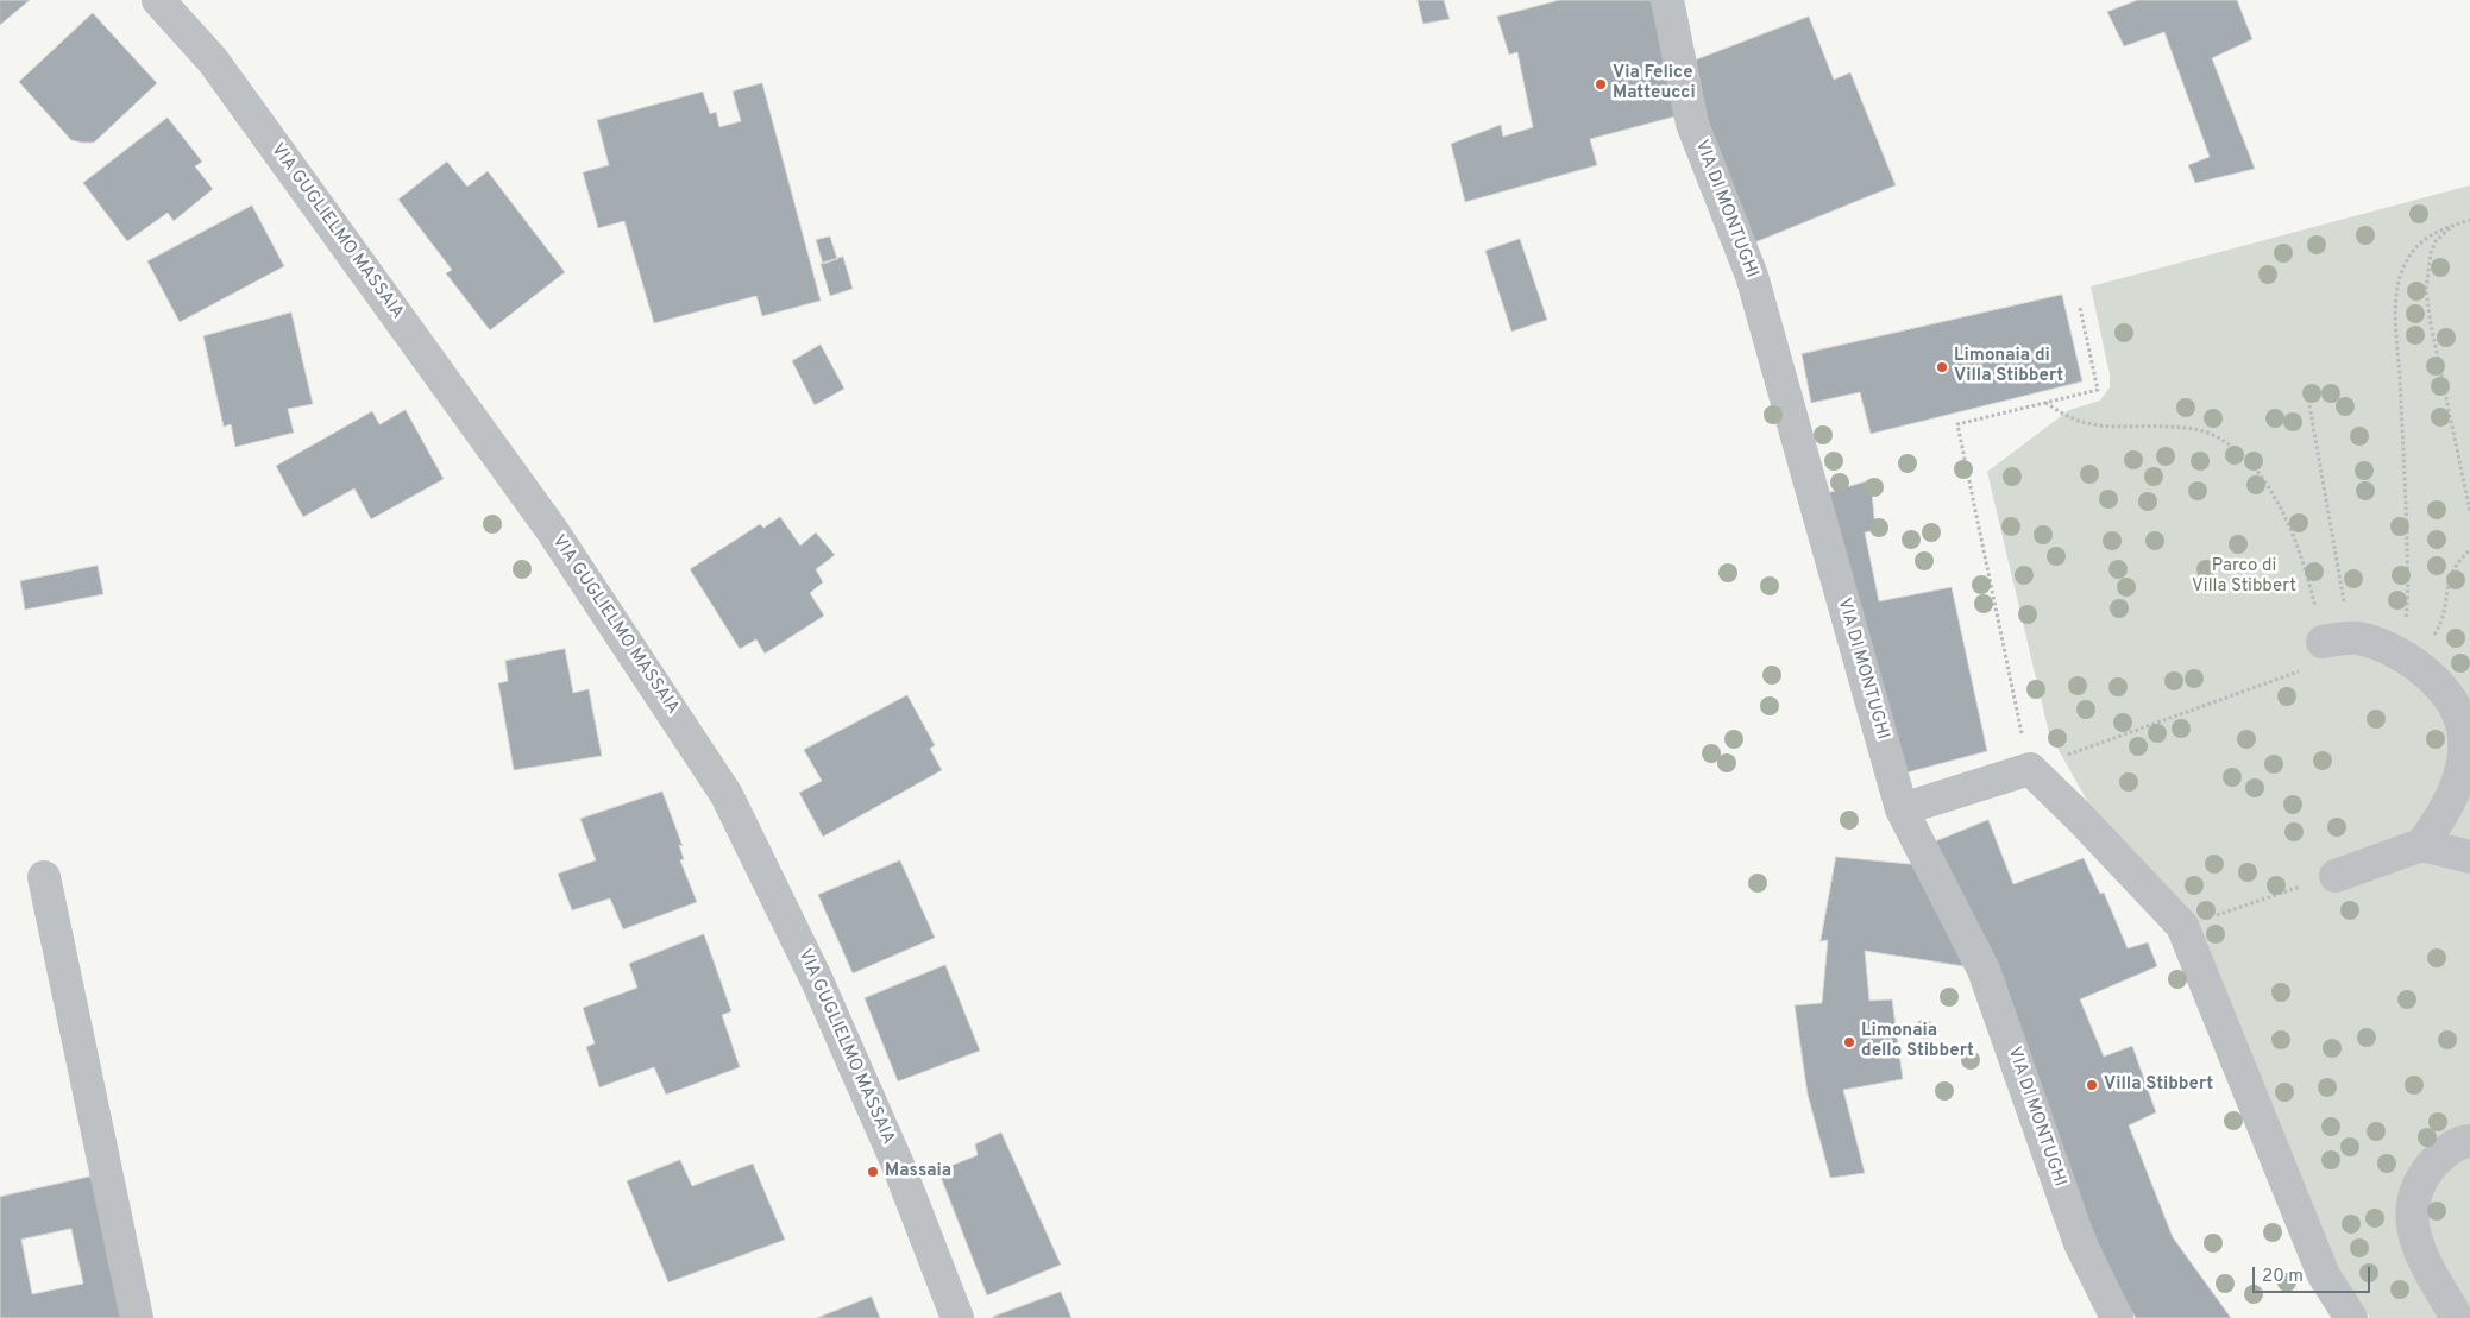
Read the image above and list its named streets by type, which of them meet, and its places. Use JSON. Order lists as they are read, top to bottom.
{
  "streets": {
    "street": ["VIA DI MONTUGHI", "VIA GUGLIELMO MASSAIA"]
  },
  "parks": ["Parco di Villa Stibbert"],
  "places": [
    "Via Felice Matteucci",
    "Limonaia di Villa Stibbert",
    "Limonaia dello Stibbert",
    "Villa Stibbert",
    "Massaia"
  ],
  "scale_bar": "20 m"
}
